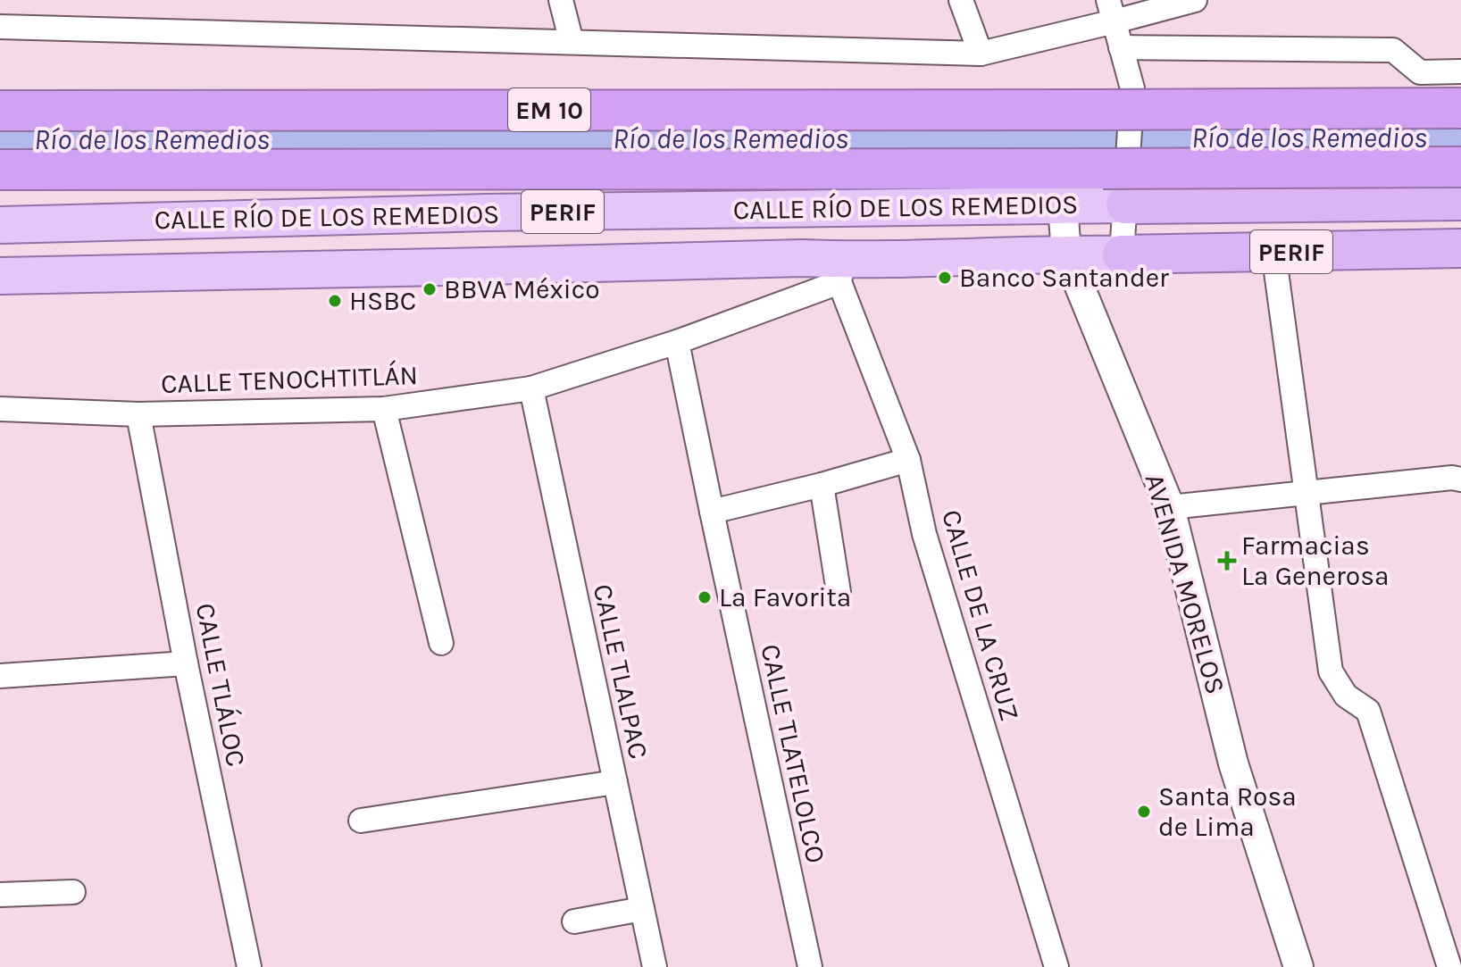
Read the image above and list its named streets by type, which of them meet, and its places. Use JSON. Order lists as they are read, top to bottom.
{
  "streets": {
    "highway": ["EM 10", "PERIF"],
    "main road": ["CALLE RÍO DE LOS REMEDIOS"],
    "street": [
      "CALLE TENOCHTITLÁN",
      "AVENIDA MORELOS",
      "CALLE DE LA CRUZ",
      "CALLE TLALPAC",
      "CALLE TLÁLOC",
      "CALLE TLATELOLCO"
    ]
  },
  "crossings": [
    ["CALLE RÍO DE LOS REMEDIOS", "PERIF"],
    ["CALLE RÍO DE LOS REMEDIOS", "CALLE TENOCHTITLÁN"],
    ["CALLE RÍO DE LOS REMEDIOS", "AVENIDA MORELOS"],
    ["CALLE RÍO DE LOS REMEDIOS", "CALLE DE LA CRUZ"],
    ["CALLE TENOCHTITLÁN", "CALLE DE LA CRUZ"],
    ["CALLE TENOCHTITLÁN", "CALLE TLALPAC"],
    ["CALLE TENOCHTITLÁN", "CALLE TLÁLOC"],
    ["CALLE TENOCHTITLÁN", "CALLE TLATELOLCO"]
  ],
  "water": ["Río de los Remedios"],
  "places": {
    "other": [
      "Banco Santander",
      "BBVA México",
      "HSBC",
      "La Favorita",
      "Santa Rosa de Lima"
    ],
    "health": ["Farmacias La Generosa"]
  }
}
